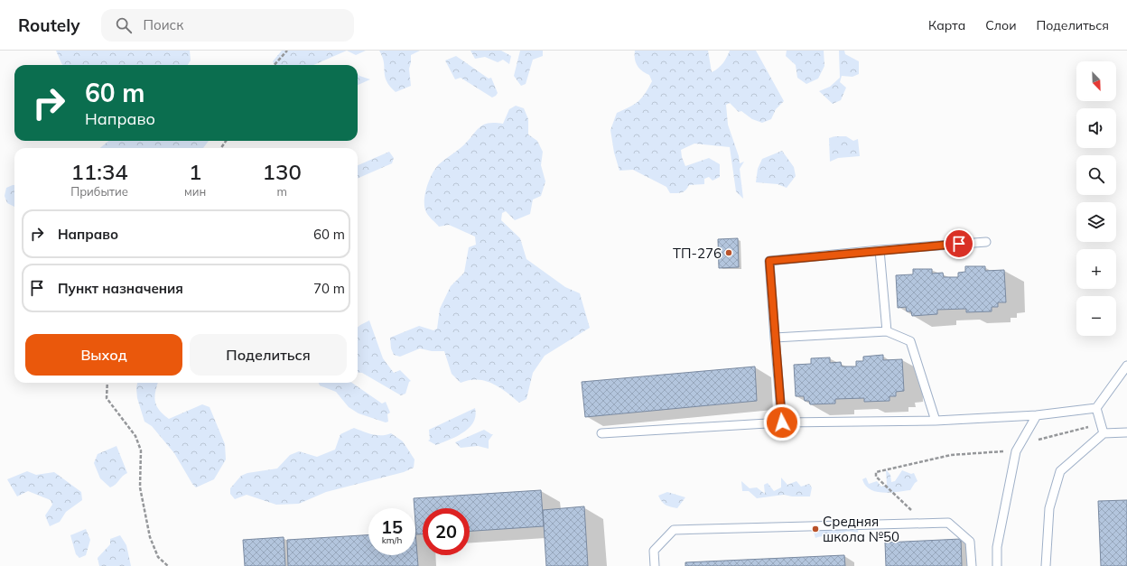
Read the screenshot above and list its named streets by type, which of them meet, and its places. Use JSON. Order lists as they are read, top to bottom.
{
  "places": ["ТП-276", "Средняя школа №50"],
  "north": "bottom right",
  "page": {
    "header": "Routely",
    "search": "Поиск",
    "nav": ["Карта", "Слои", "Поделиться"],
    "map_buttons": ["+", "−"],
    "turn": ["60 m", "Направо"],
    "eta": [
      "11:34",
      "Прибытие",
      "1",
      "мин",
      "130",
      "m"
    ],
    "list": [
      {
        "name": "Направо",
        "value": "60 m"
      },
      {
        "name": "Пункт назначения",
        "value": "70 m"
      }
    ],
    "buttons": ["Выход", "Поделиться"],
    "speed": "15 km/h",
    "limit": "20"
  }
}
